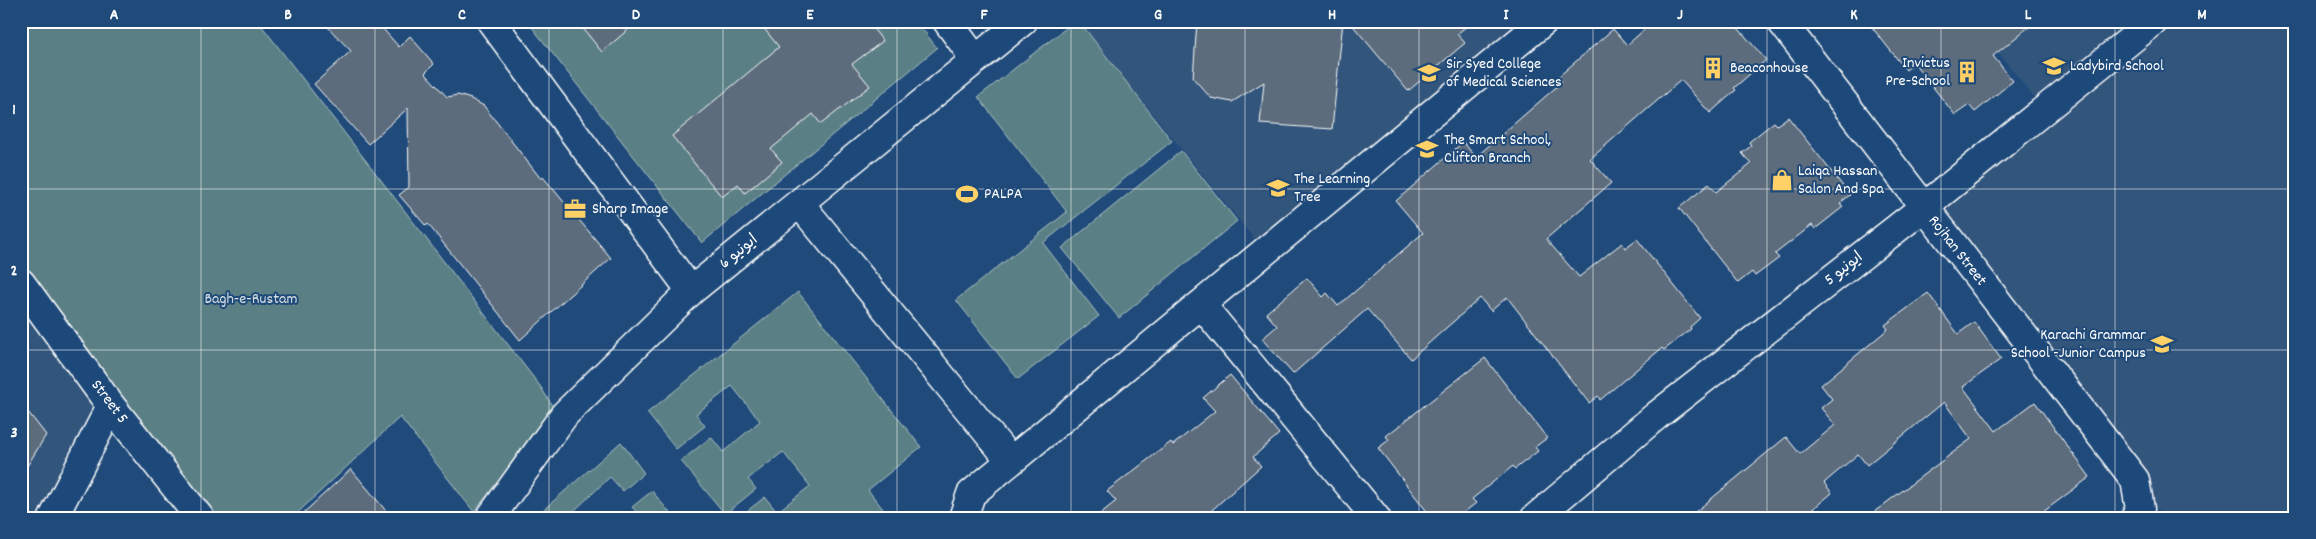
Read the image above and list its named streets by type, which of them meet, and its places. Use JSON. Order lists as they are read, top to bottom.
{
  "streets": {
    "street": [
      "Rojhan Street",
      "ایونیو 6",
      "ایونیو 5",
      "Street 5"
    ]
  },
  "crossings": [
    ["Rojhan Street", "ایونیو 5"]
  ],
  "parks": ["Bagh-e-Rustam"],
  "places": {
    "school or university": [
      "Ladybird School",
      "Sir Syed College of Medical Sciences",
      "The Smart School, Clifton Branch",
      "The Learning Tree",
      "Karachi Grammar School -Junior Campus"
    ],
    "building": ["Beaconhouse", "Invictus Pre-School"],
    "shop": ["Laiqa Hassan Salon And Spa"],
    "sports": ["PALPA"],
    "office": ["Sharp Image"]
  },
  "grid": {
    "columns": [
      "A",
      "B",
      "C",
      "D",
      "E",
      "F",
      "G",
      "H",
      "I",
      "J",
      "K",
      "L",
      "M"
    ],
    "rows": ["1", "2", "3"]
  }
}
